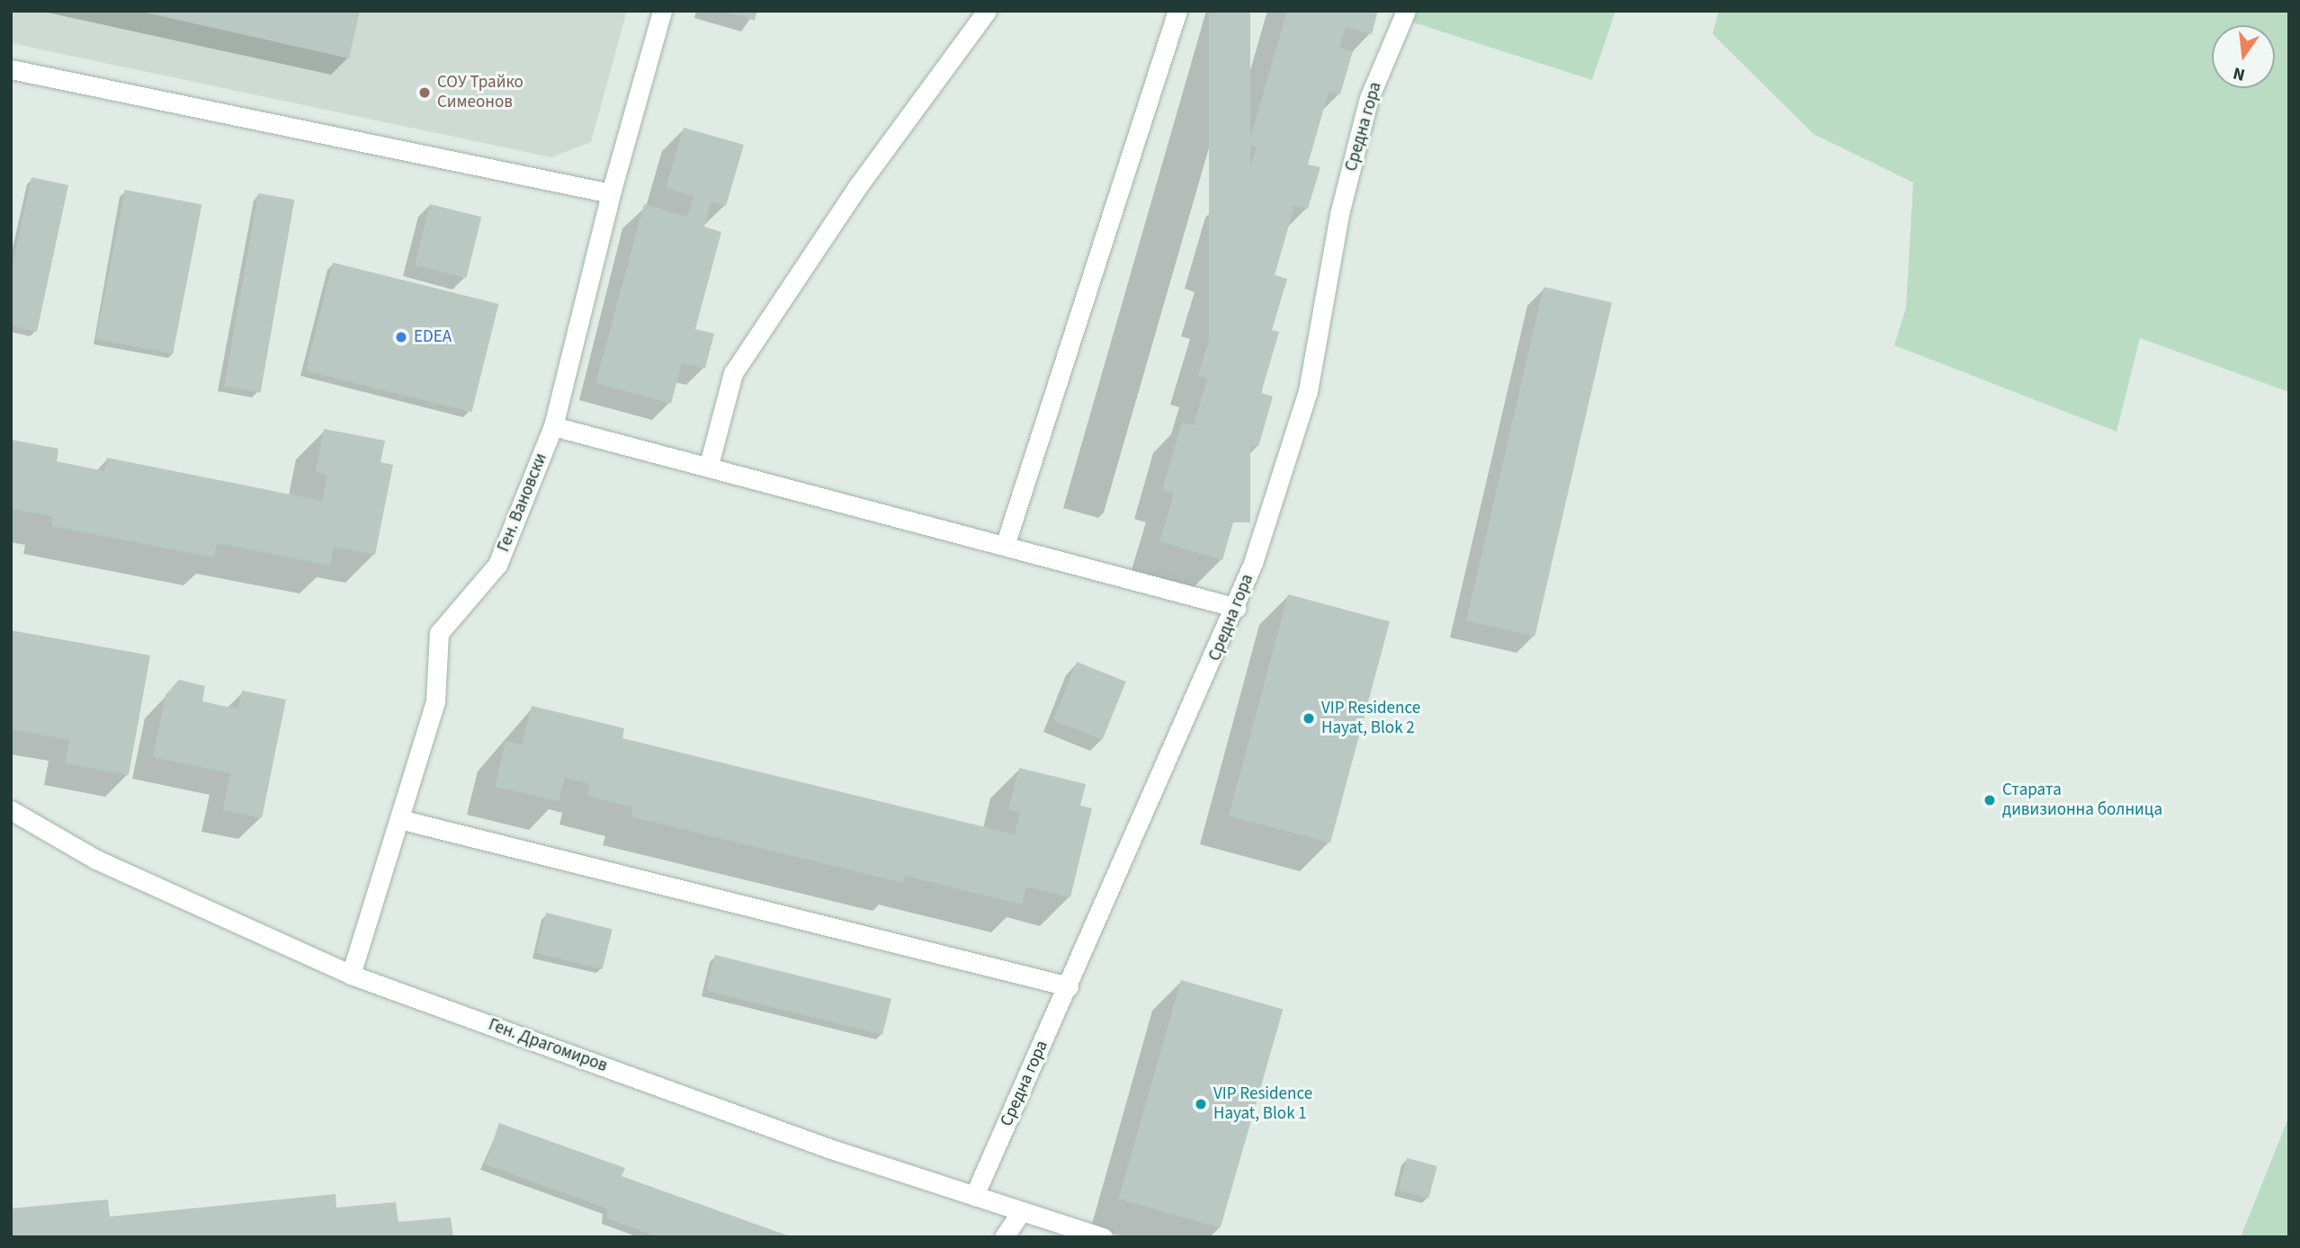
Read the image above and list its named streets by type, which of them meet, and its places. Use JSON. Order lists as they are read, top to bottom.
{
  "streets": {
    "street": ["Средна гора", "Ген. Вановски", "Ген. Драгомиров"]
  },
  "crossings": [
    ["Средна гора", "Ген. Драгомиров"],
    ["Ген. Вановски", "Ген. Драгомиров"]
  ],
  "places": [
    "СОУ Трайко Симеонов",
    "EDEA",
    "VIP Residence Hayat, Blok 2",
    "Старата дивизионна болница",
    "VIP Residence Hayat, Blok 1"
  ],
  "north": "bottom"
}
